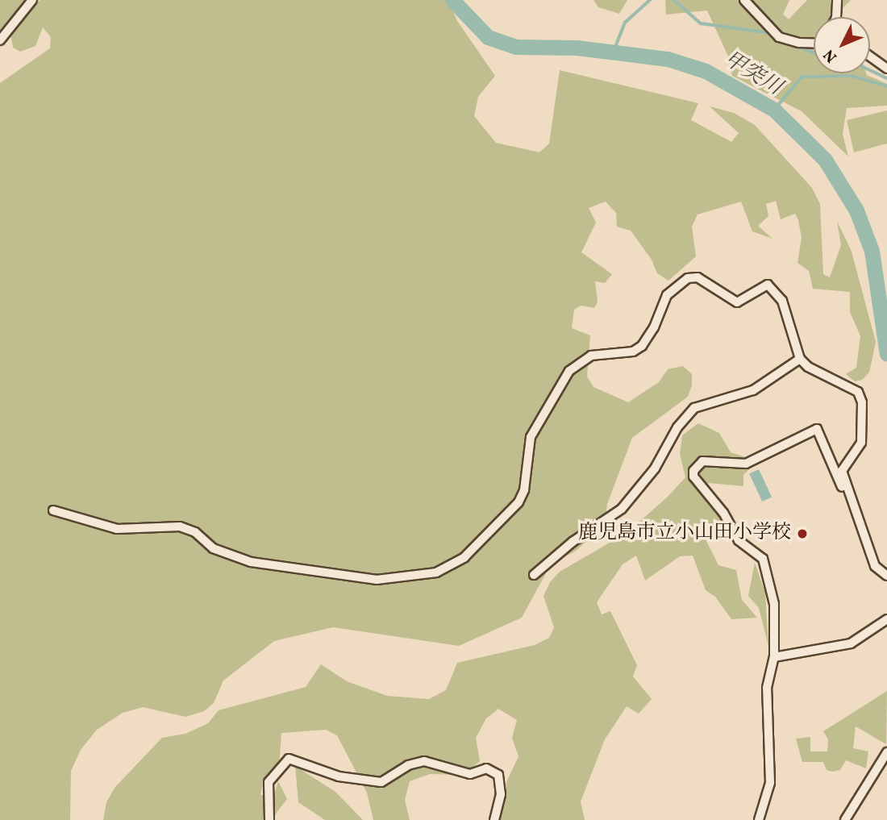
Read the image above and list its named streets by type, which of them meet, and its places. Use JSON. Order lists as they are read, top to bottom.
{
  "water": ["甲突川"],
  "places": ["鹿児島市立小山田小学校"],
  "north": "bottom left"
}
